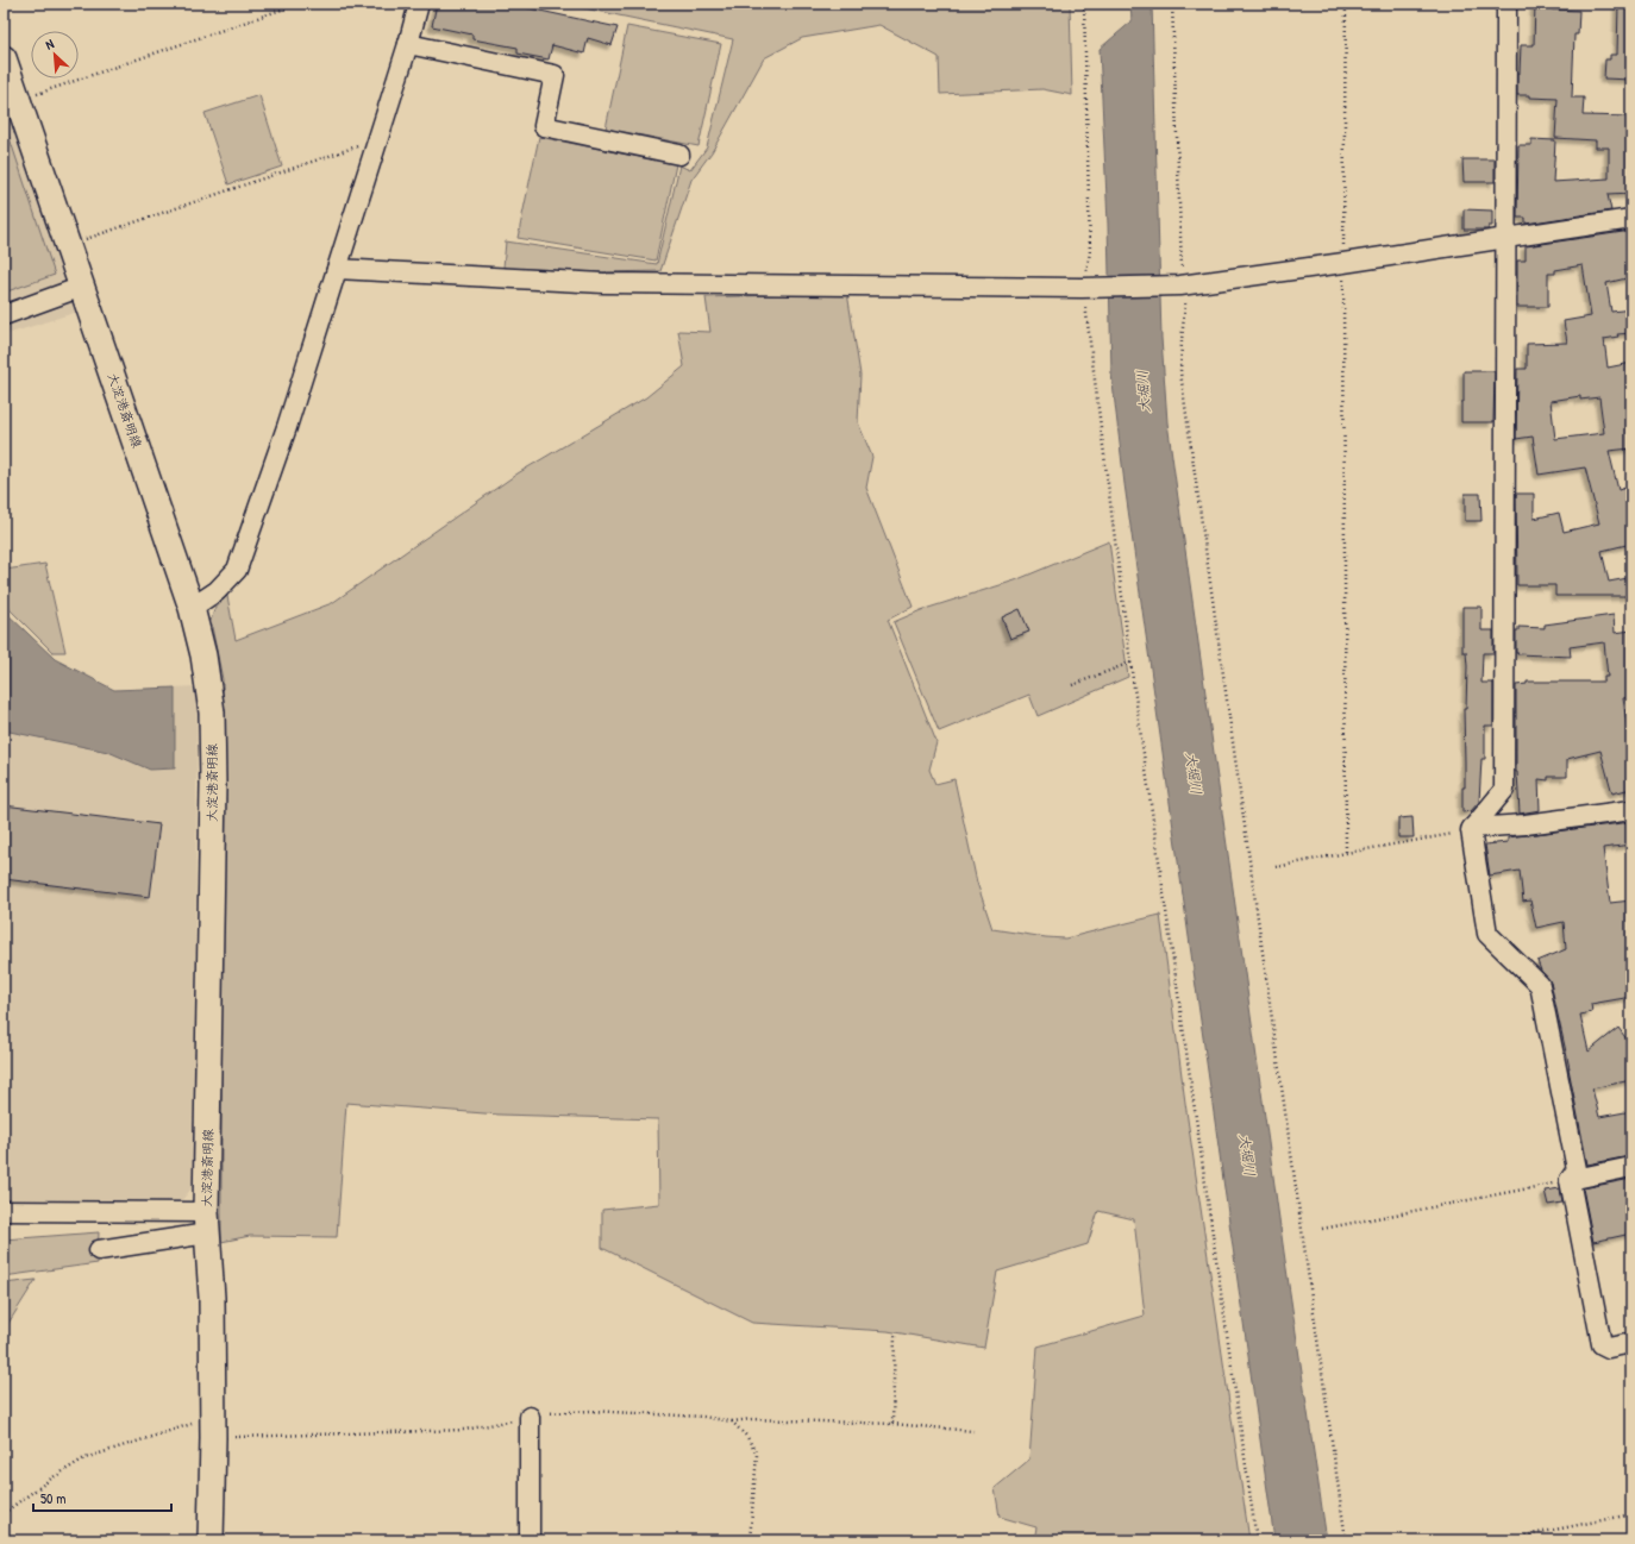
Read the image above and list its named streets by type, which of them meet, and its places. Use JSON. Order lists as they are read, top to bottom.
{
  "streets": {
    "main road": ["大淀港斎明線"]
  },
  "water": ["大堀川"],
  "scale_bar": "50 m",
  "north": "top left"
}
